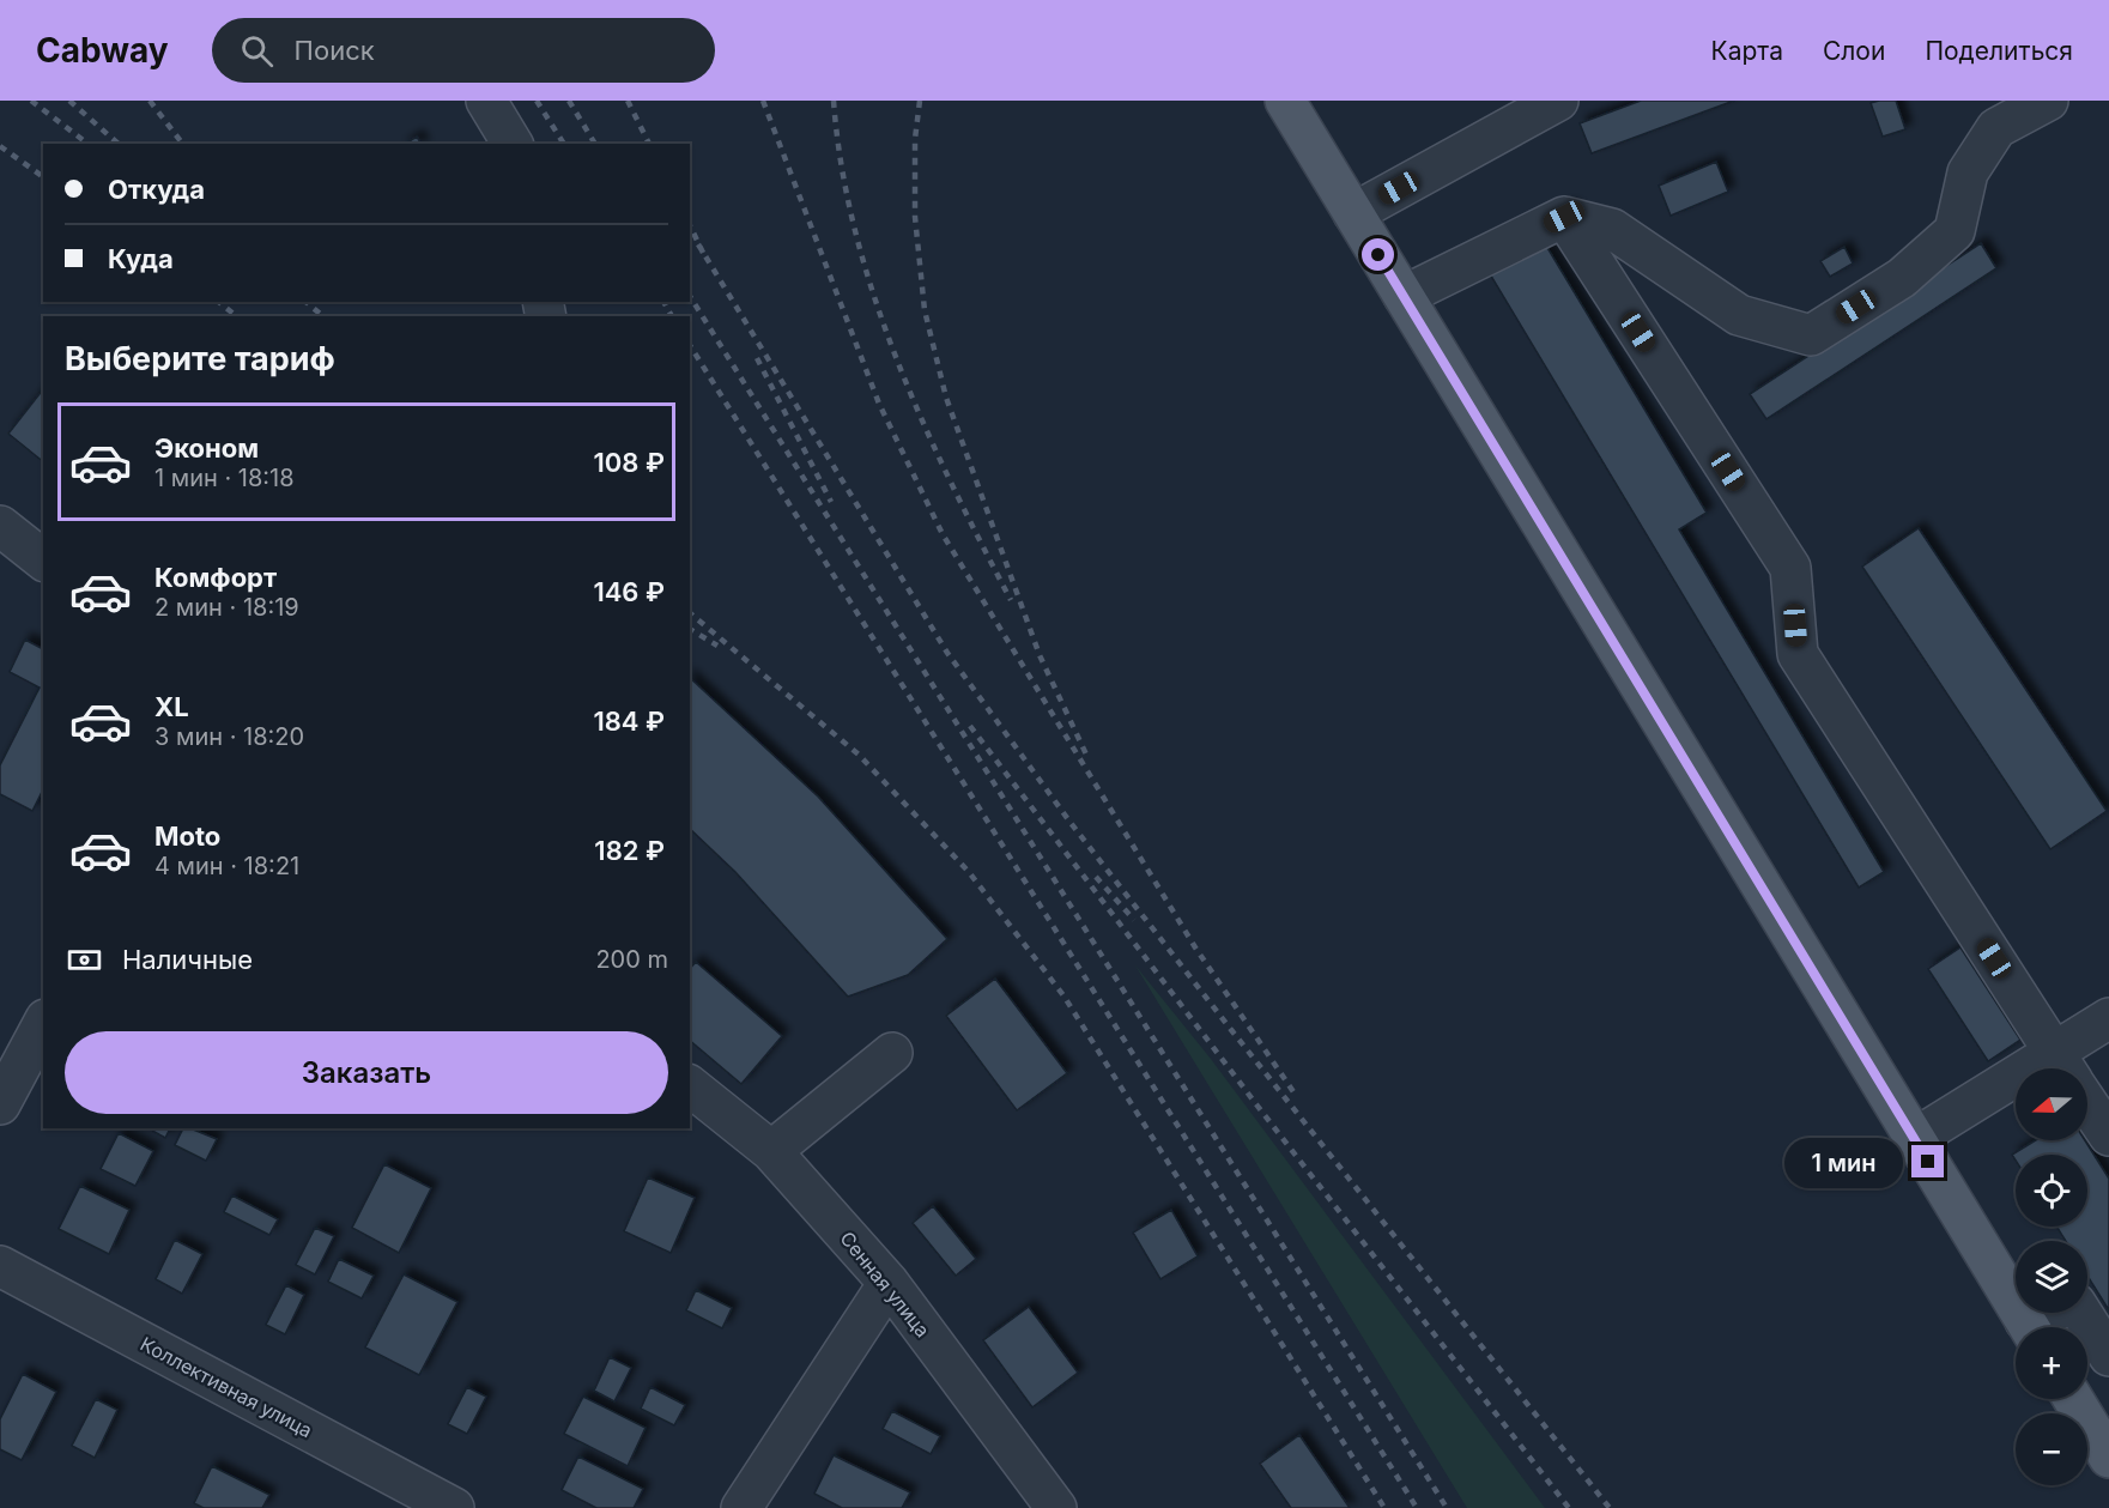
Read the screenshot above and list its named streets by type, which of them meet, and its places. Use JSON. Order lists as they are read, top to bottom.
{
  "streets": {
    "street": ["Сенная улица", "Коллективная улица"]
  },
  "north": "left",
  "page": {
    "header": "Cabway",
    "search": "Поиск",
    "nav": ["Карта", "Слои", "Поделиться"],
    "banner": ["Откуда", "Куда"],
    "heading": "Выберите тариф",
    "list": [
      {
        "name": "Эконом",
        "note": "1 мин · 18:18",
        "value": "108 ₽"
      },
      {
        "name": "Комфорт",
        "note": "2 мин · 18:19",
        "value": "146 ₽"
      },
      {
        "name": "XL",
        "note": "3 мин · 18:20",
        "value": "184 ₽"
      },
      {
        "name": "Moto",
        "note": "4 мин · 18:21",
        "value": "182 ₽"
      }
    ],
    "pay": ["Наличные", "200 m"],
    "buttons": "Заказать",
    "map_buttons": ["+", "−"],
    "bubble": "1 мин"
  }
}
